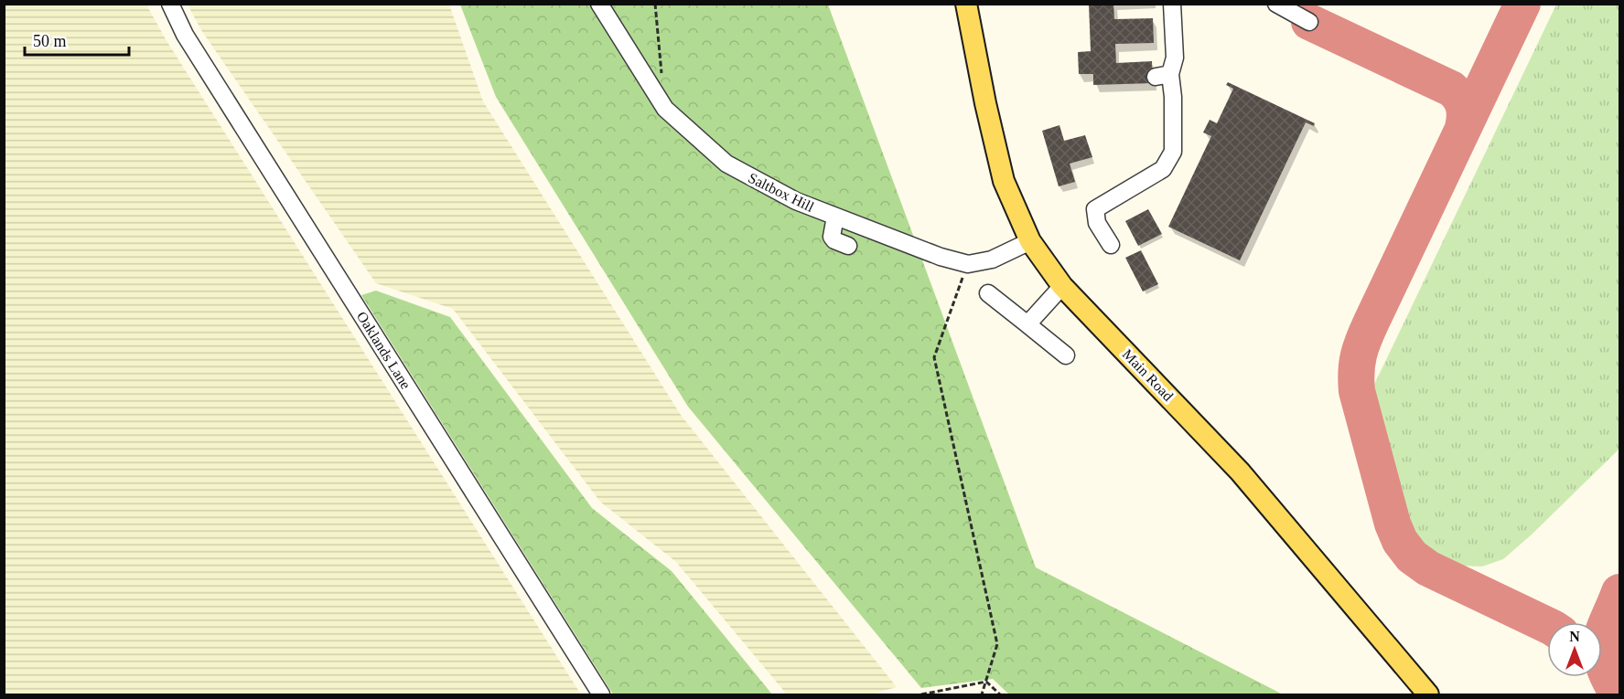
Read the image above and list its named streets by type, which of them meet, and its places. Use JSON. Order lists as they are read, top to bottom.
{
  "streets": {
    "main road": ["Main Road"],
    "street": ["Saltbox Hill", "Oaklands Lane"]
  },
  "crossings": [
    ["Saltbox Hill", "Main Road"]
  ],
  "scale_bar": "50 m",
  "north": "top"
}
